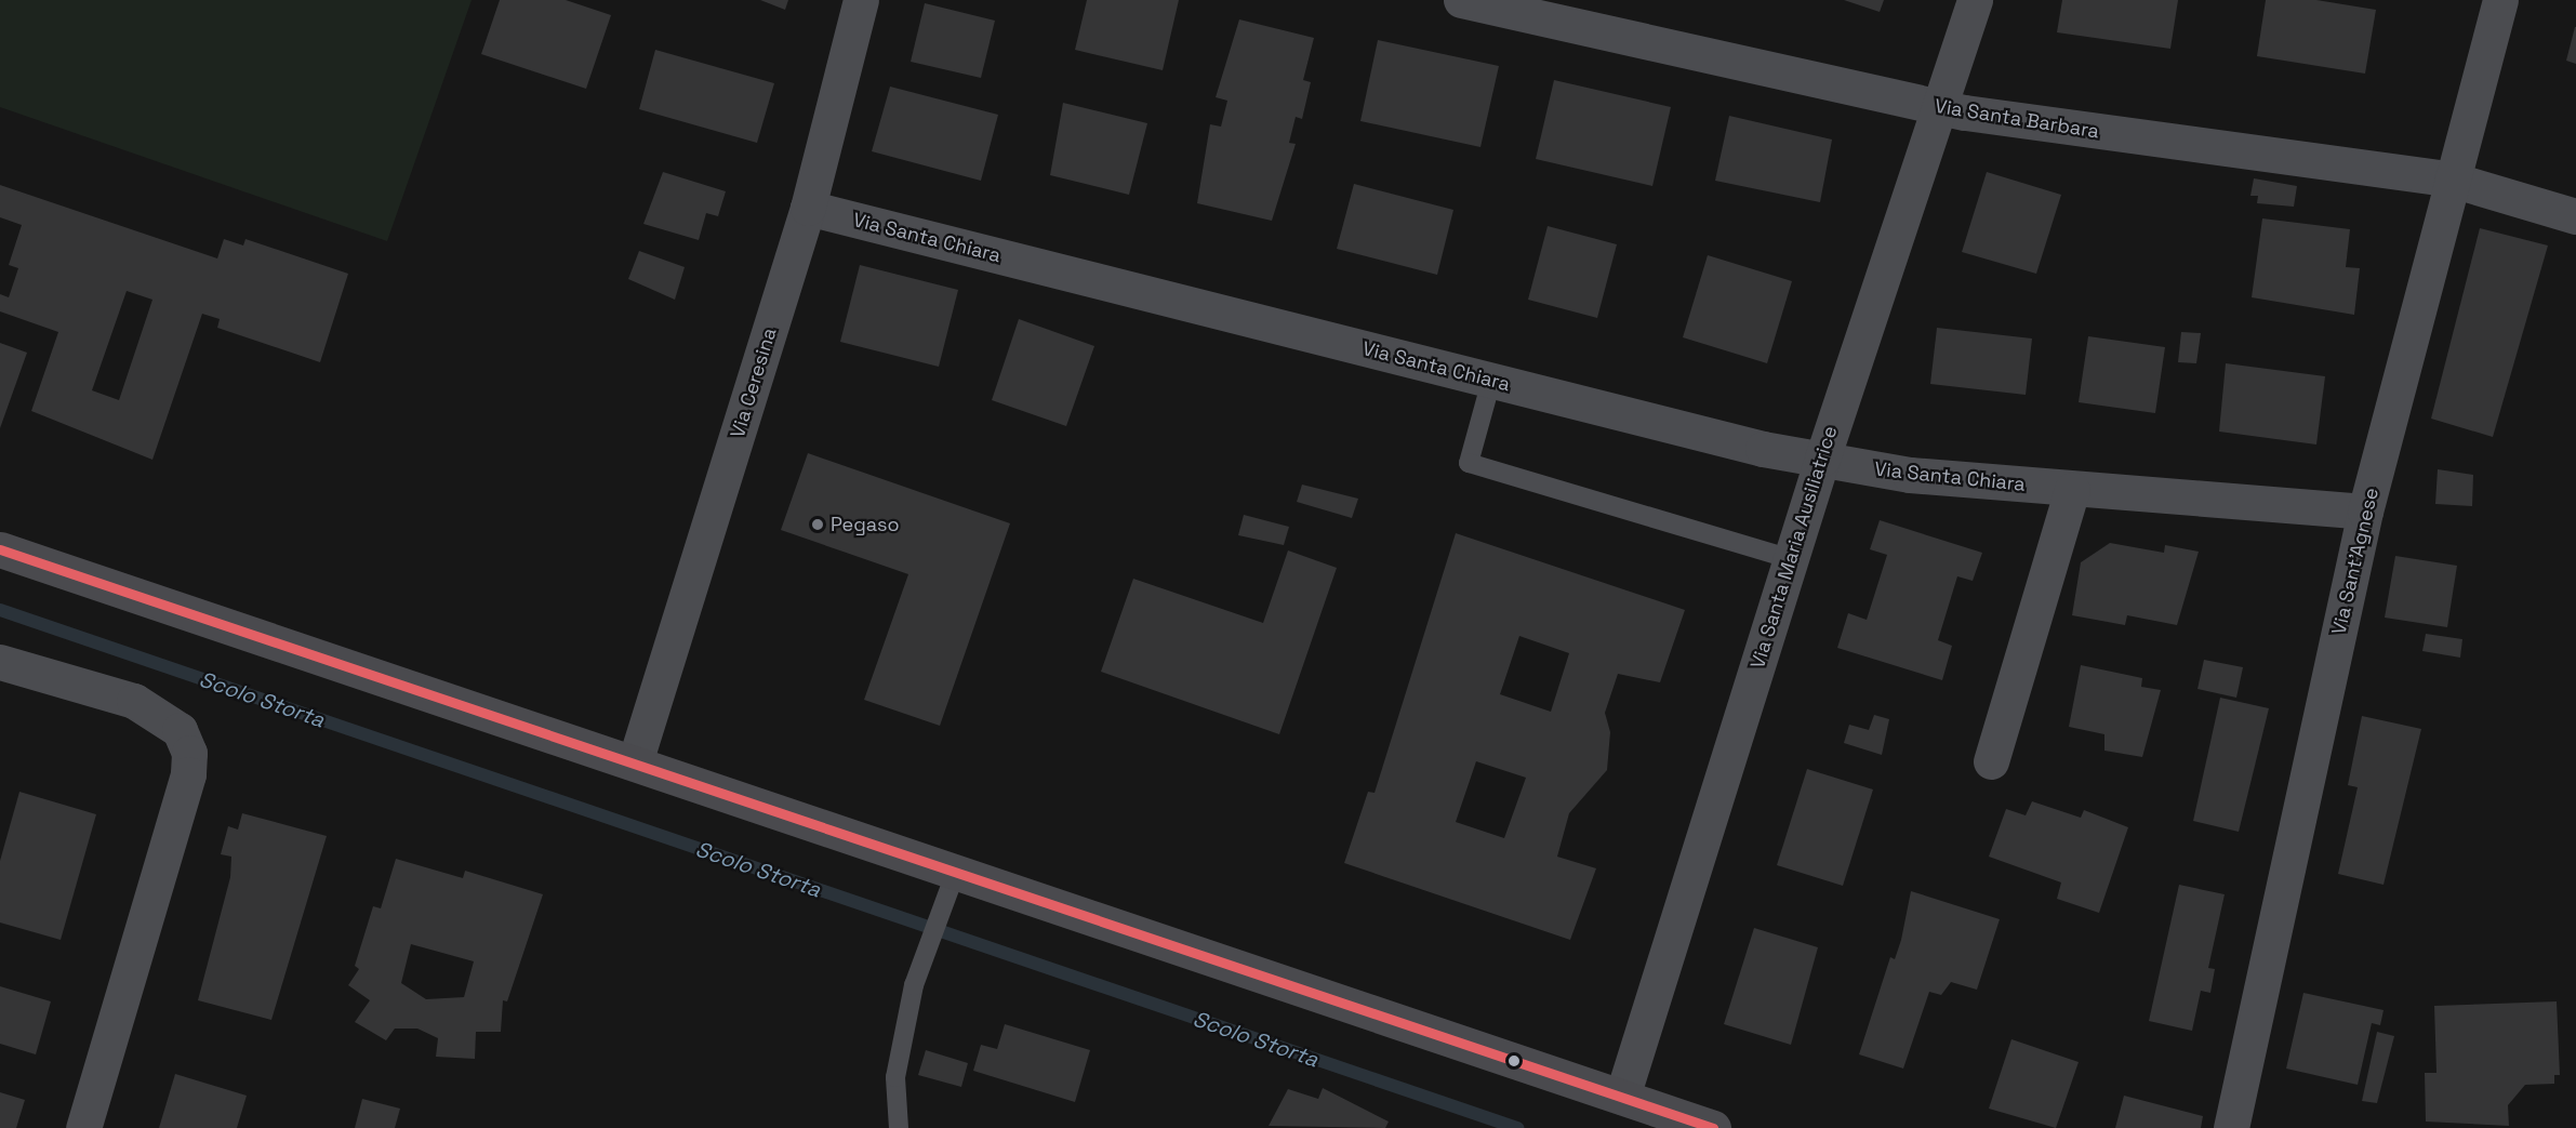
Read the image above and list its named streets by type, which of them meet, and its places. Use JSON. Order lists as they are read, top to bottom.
{
  "streets": {
    "street": [
      "Via Santa Barbara",
      "Via Santa Chiara",
      "Via Ceresina",
      "Via Santa Maria Ausiliatrice",
      "Via Sant'Agnese"
    ]
  },
  "crossings": [
    ["Via Santa Barbara", "Via Santa Maria Ausiliatrice"],
    ["Via Santa Barbara", "Via Sant'Agnese"],
    ["Via Santa Chiara", "Via Ceresina"],
    ["Via Santa Chiara", "Via Santa Maria Ausiliatrice"],
    ["Via Santa Chiara", "Via Sant'Agnese"]
  ],
  "water": ["Scolo Storta"],
  "places": ["Pegaso"]
}
